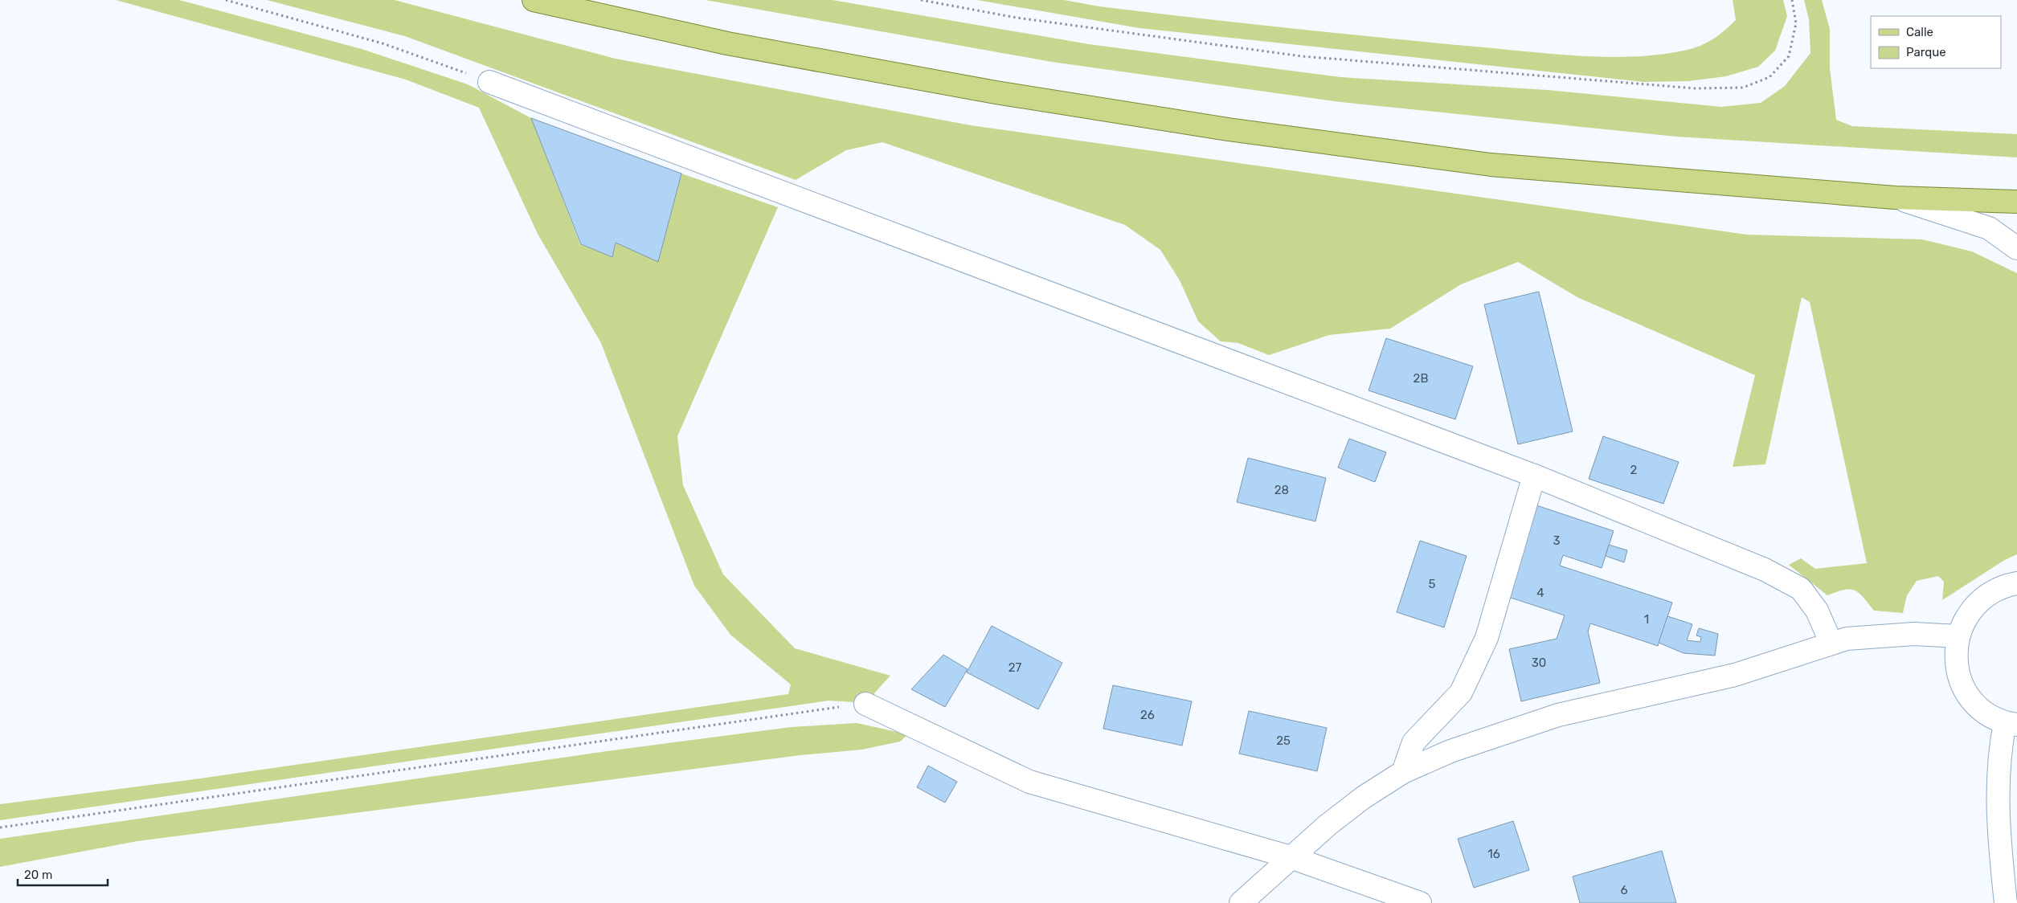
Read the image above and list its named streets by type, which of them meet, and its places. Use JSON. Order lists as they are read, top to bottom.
{
  "house_numbers": [
    "2B",
    "2",
    "28",
    "3",
    "5",
    "4",
    "1",
    "30",
    "27",
    "26",
    "25",
    "16",
    "6"
  ],
  "legend": ["Calle", "Parque"],
  "scale_bar": "20 m"
}
